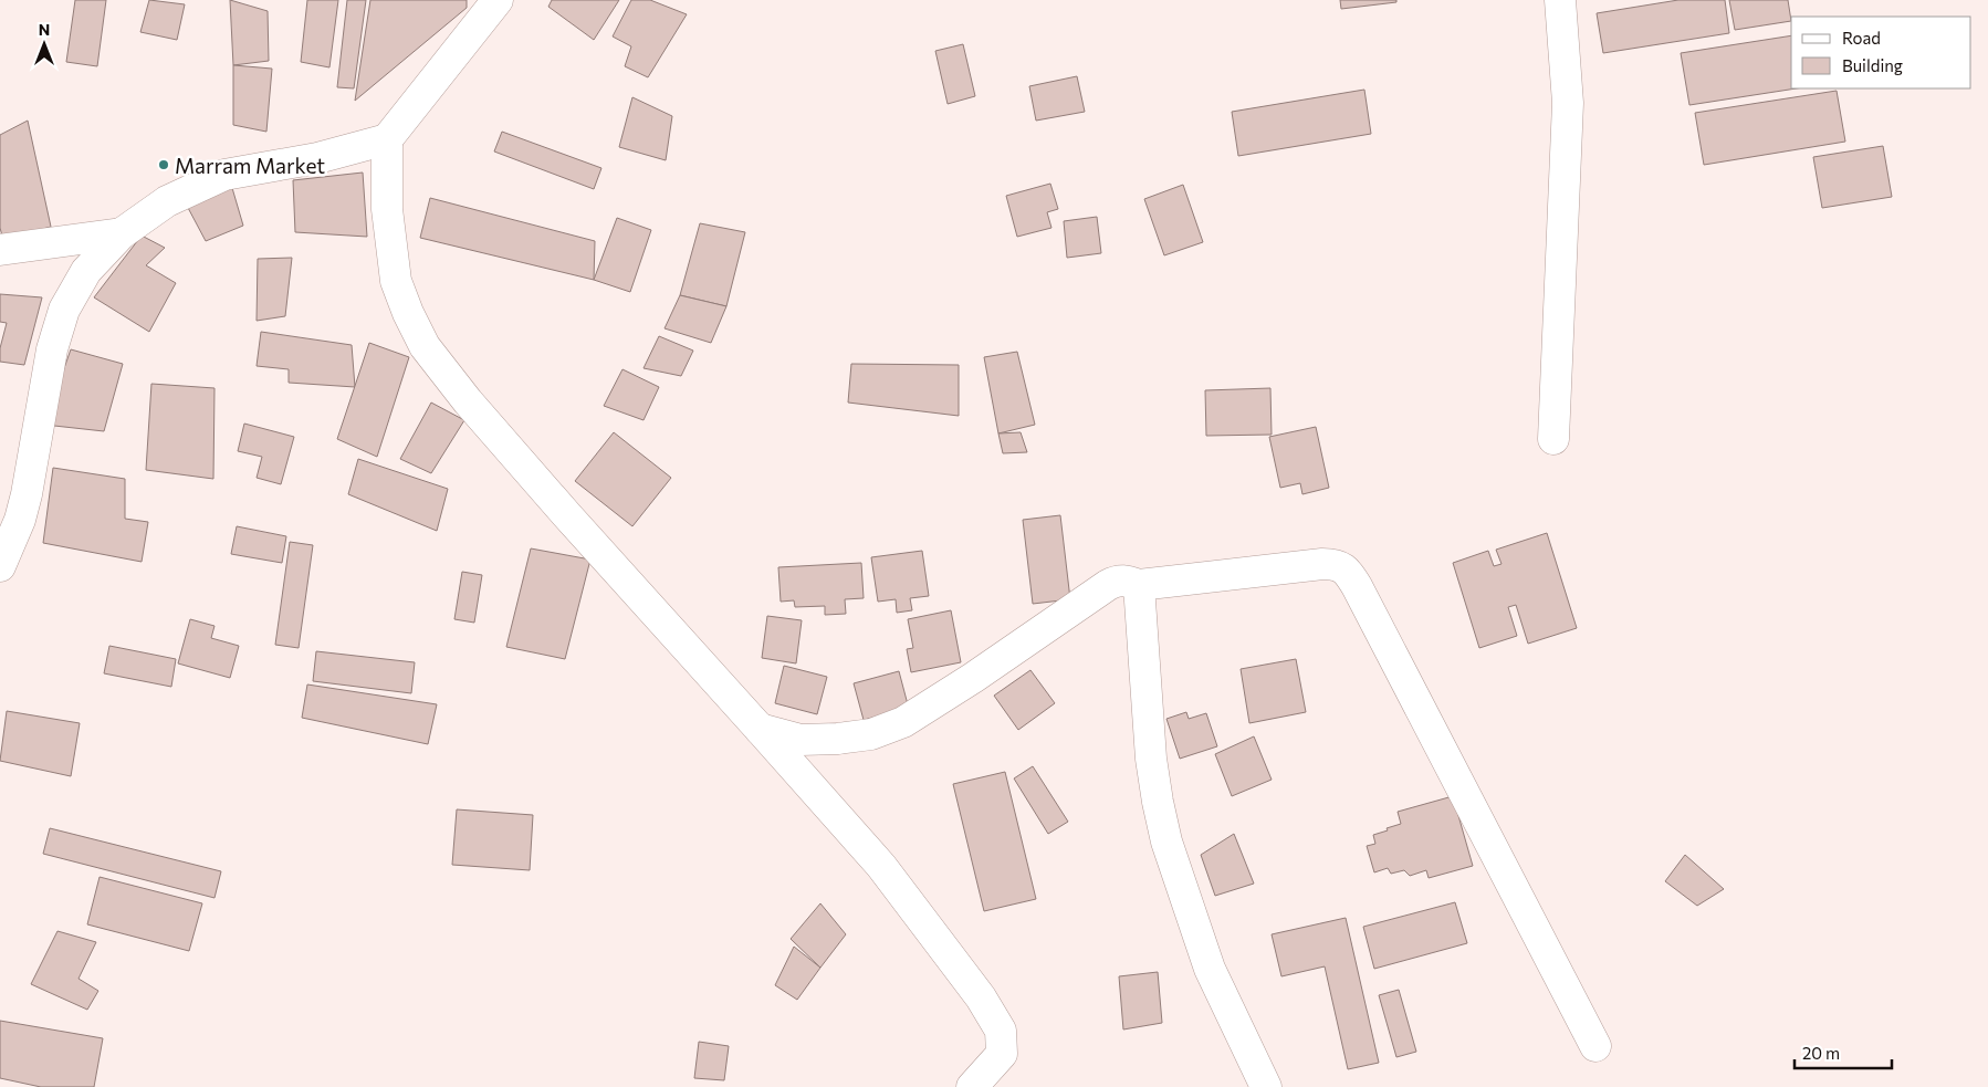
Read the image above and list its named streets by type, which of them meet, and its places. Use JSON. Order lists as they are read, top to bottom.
{
  "places": ["Marram Market"],
  "legend": ["Road", "Building"],
  "scale_bar": "20 m",
  "north": "top"
}
